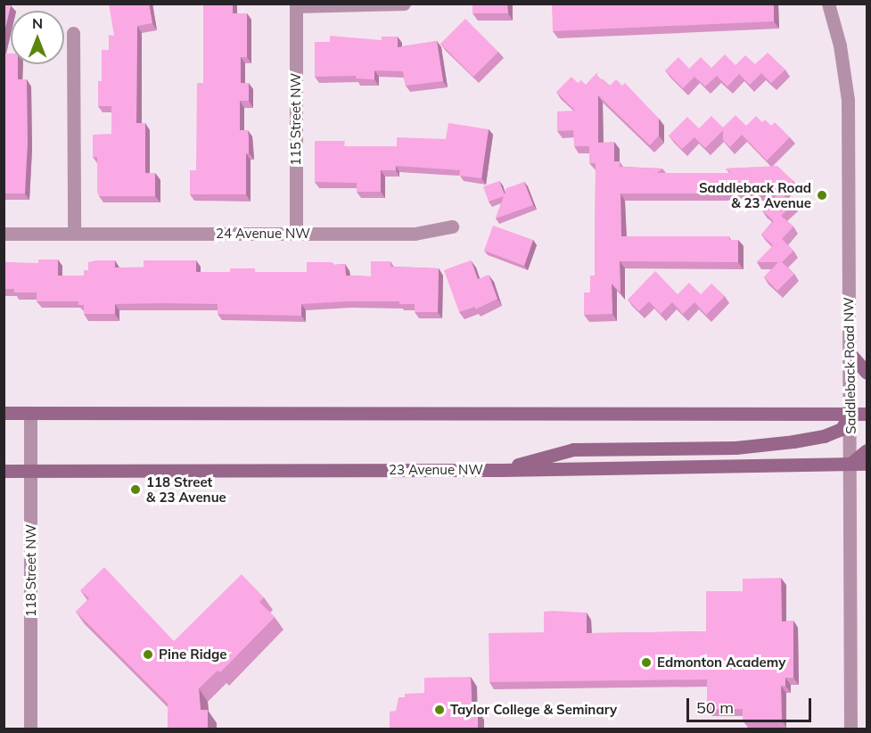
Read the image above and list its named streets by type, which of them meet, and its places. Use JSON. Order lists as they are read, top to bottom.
{
  "streets": {
    "main road": ["23 Avenue NW"],
    "street": [
      "115 Street NW",
      "24 Avenue NW",
      "Saddleback Road NW",
      "118 Street NW"
    ]
  },
  "crossings": [
    ["115 Street NW", "24 Avenue NW"],
    ["Saddleback Road NW", "23 Avenue NW"],
    ["23 Avenue NW", "118 Street NW"]
  ],
  "places": [
    "Saddleback Road & 23 Avenue",
    "118 Street & 23 Avenue",
    "Pine Ridge",
    "Edmonton Academy",
    "Taylor College & Seminary"
  ],
  "scale_bar": "50 m",
  "north": "top"
}
